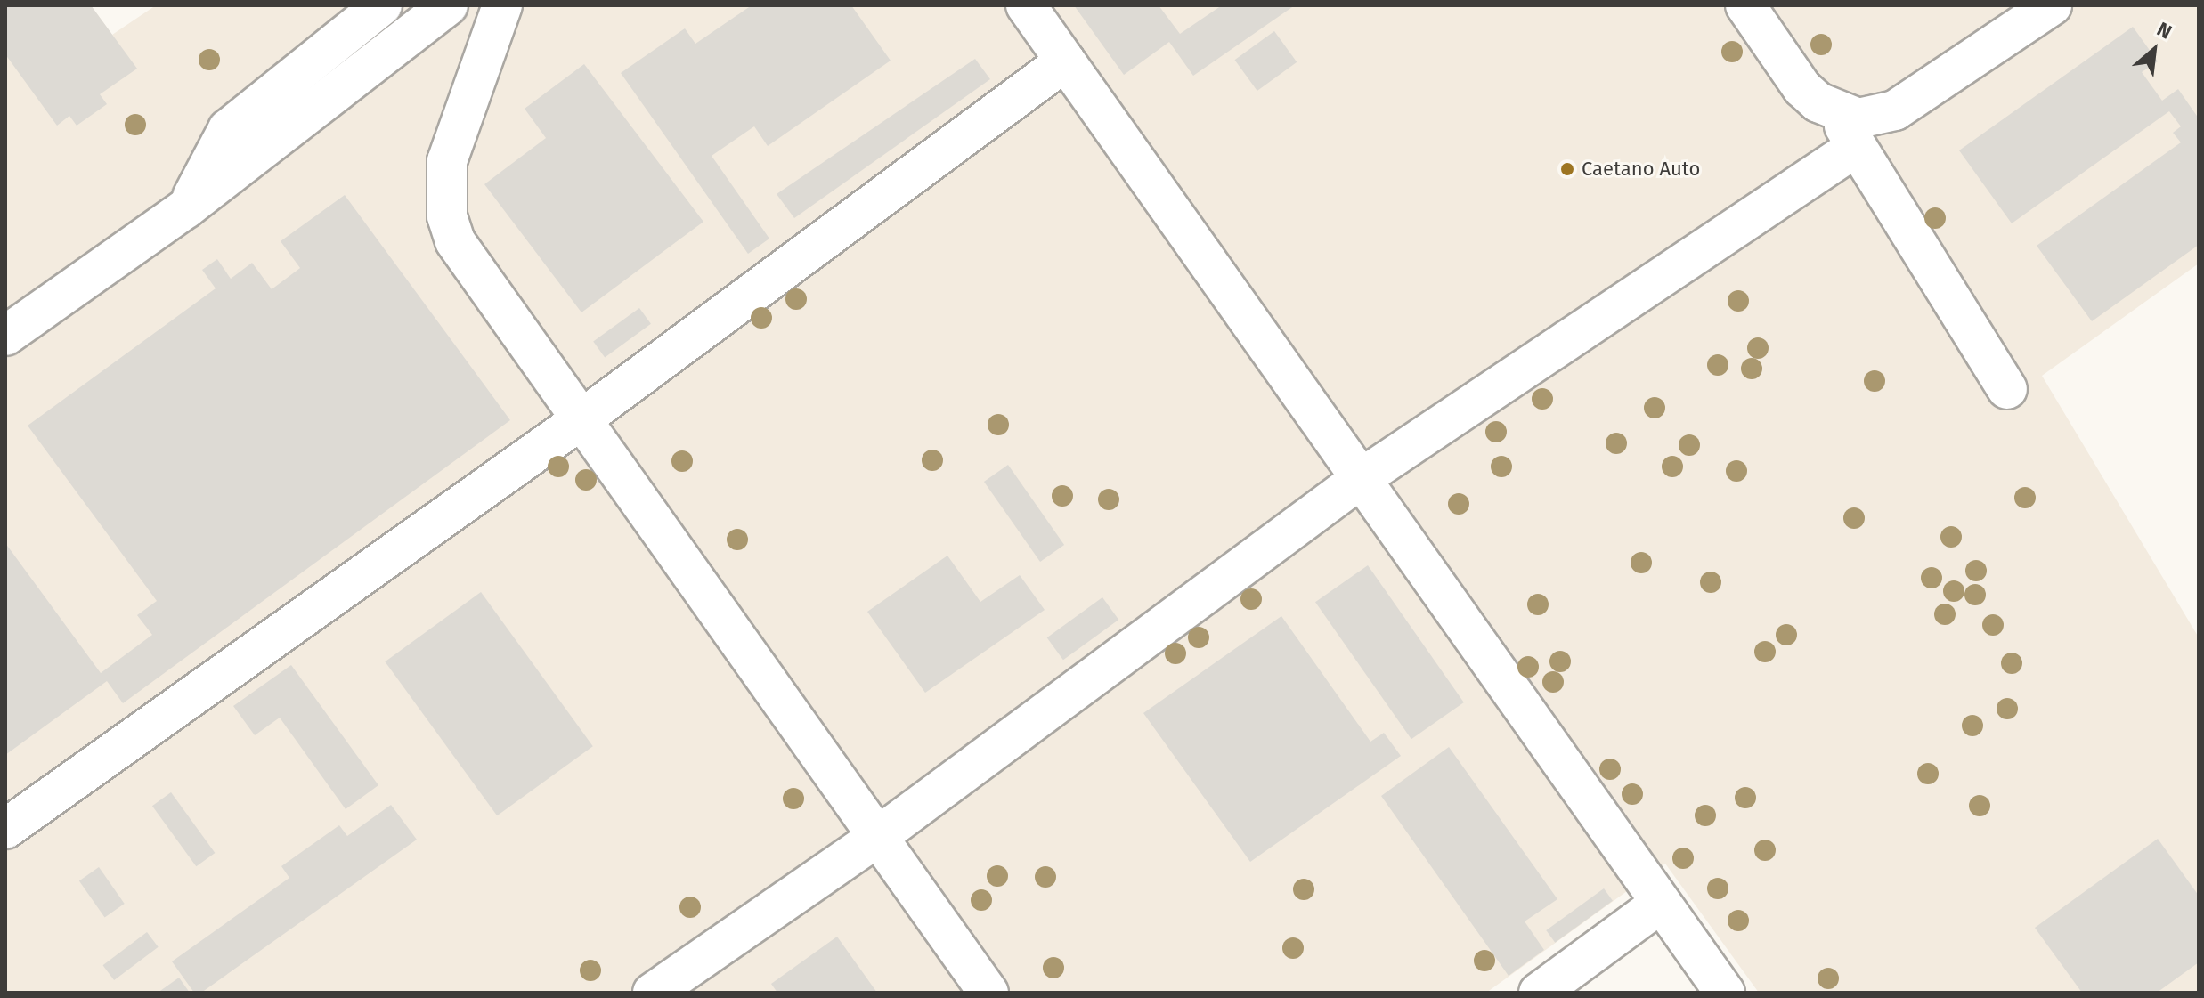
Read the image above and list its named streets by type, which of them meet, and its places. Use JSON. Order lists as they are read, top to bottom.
{
  "places": ["Caetano Auto"],
  "north": "top right"
}
